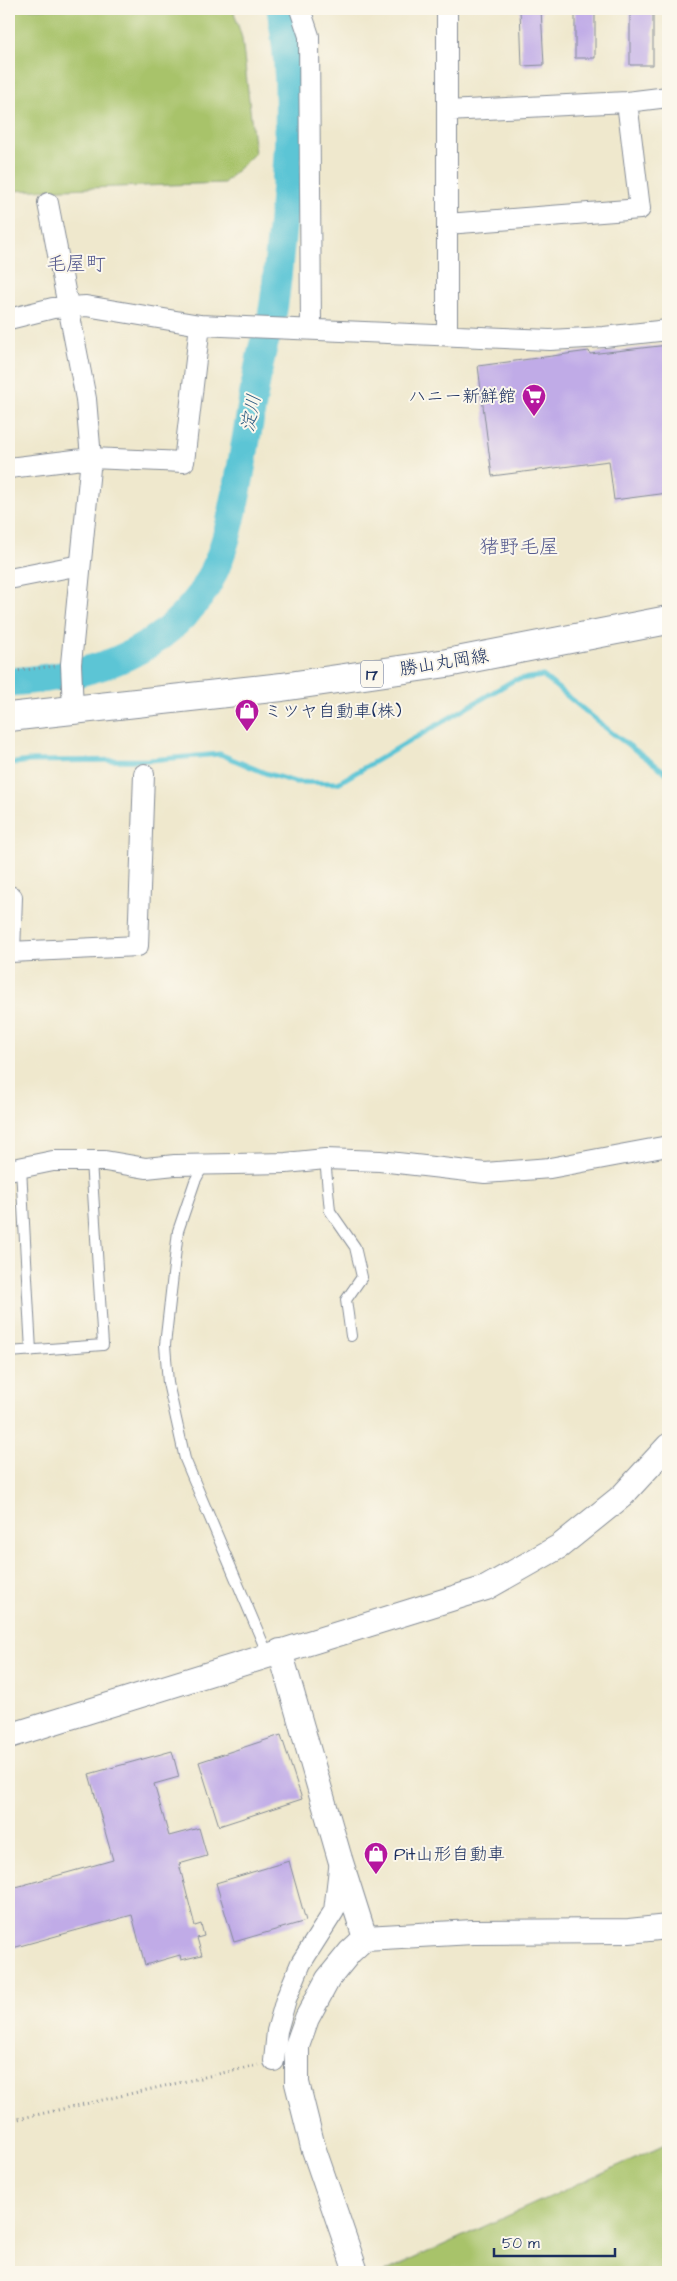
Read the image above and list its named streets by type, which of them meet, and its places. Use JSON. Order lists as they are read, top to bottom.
{
  "streets": {
    "main road": ["勝山丸岡線", "17"]
  },
  "districts": ["毛屋町", "猪野毛屋"],
  "water": ["淀川"],
  "places": {
    "supermarket": ["ハニー新鮮館"],
    "shop": ["ミツヤ自動車(株)", "Pit山形自動車"]
  },
  "scale_bar": "50 m"
}
